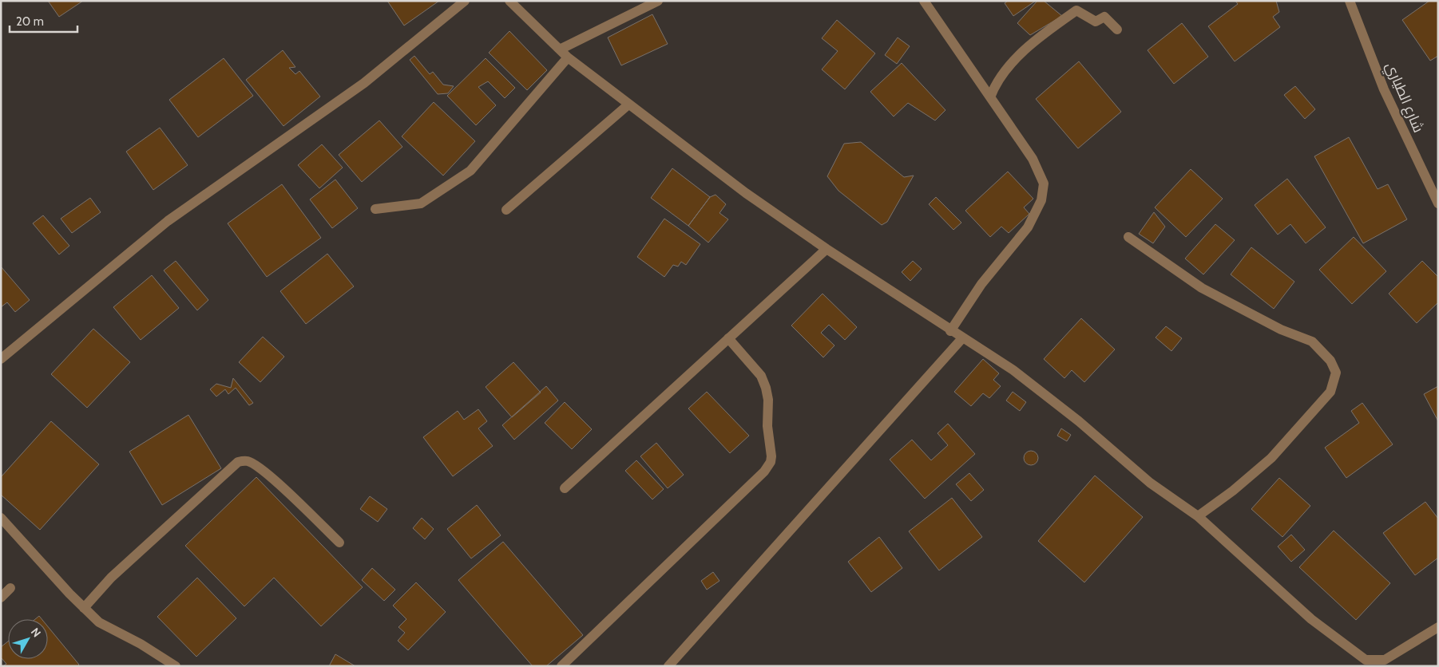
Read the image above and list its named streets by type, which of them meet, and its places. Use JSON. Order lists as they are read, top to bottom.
{
  "streets": {
    "street": ["شارع الطياري"]
  },
  "scale_bar": "20 m",
  "north": "top right"
}
